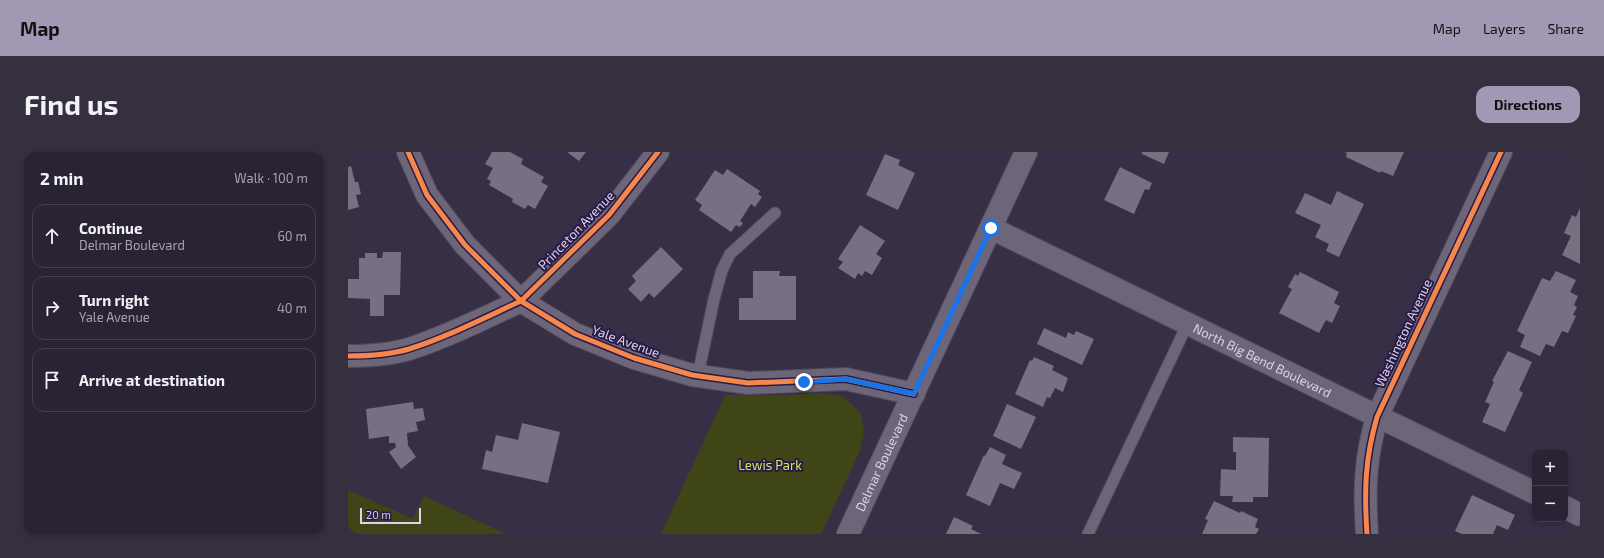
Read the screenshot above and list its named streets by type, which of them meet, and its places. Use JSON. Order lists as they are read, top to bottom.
{
  "streets": {
    "street": [
      "Princeton Avenue",
      "Washington Avenue",
      "Yale Avenue",
      "North Big Bend Boulevard",
      "Delmar Boulevard"
    ]
  },
  "crossings": [
    ["Princeton Avenue", "Yale Avenue"],
    ["Washington Avenue", "North Big Bend Boulevard"],
    ["Yale Avenue", "Delmar Boulevard"],
    ["North Big Bend Boulevard", "Delmar Boulevard"]
  ],
  "parks": ["Lewis Park"],
  "scale_bar": "20 m",
  "page": {
    "header": "Map",
    "nav": ["Map", "Layers", "Share"],
    "buttons": "Directions",
    "title": "Find us",
    "heading": ["2 min", "Walk · 100 m"],
    "list": [
      ["Continue", "Delmar Boulevard", "60 m"],
      ["Turn right", "Yale Avenue", "40 m"],
      "Arrive at destination"
    ],
    "map_buttons": ["+", "−"],
    "scale": "20 m"
  }
}
